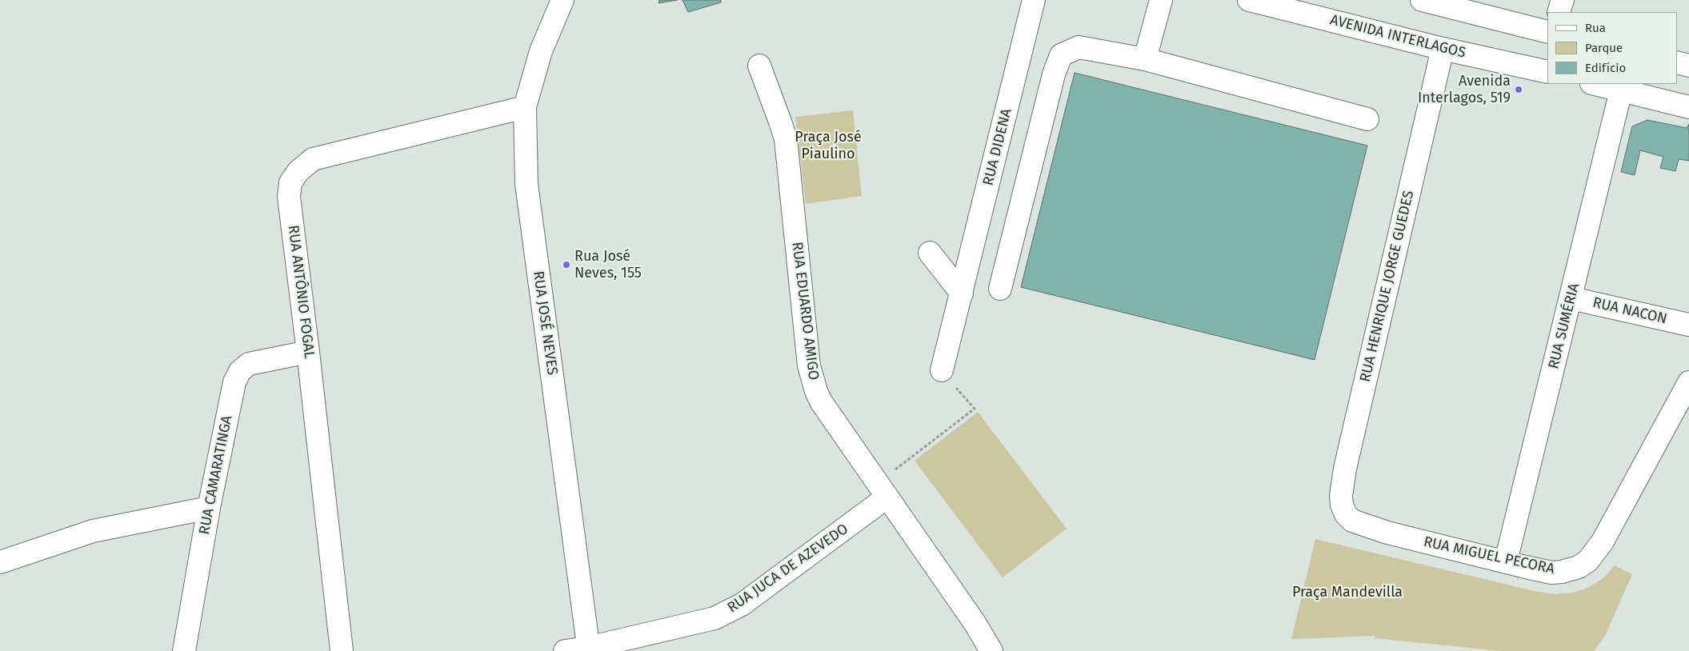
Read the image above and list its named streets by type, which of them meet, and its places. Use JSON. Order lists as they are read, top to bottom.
{
  "streets": {
    "street": [
      "AVENIDA INTERLAGOS",
      "RUA DIDENA",
      "RUA HENRIQUE JORGE GUEDES",
      "RUA ANTÔNIO FOGAL",
      "RUA EDUARDO AMIGO",
      "RUA NACON",
      "RUA JOSÉ NEVES",
      "RUA SUMÉRIA",
      "RUA CAMARATINGA",
      "RUA MIGUEL PECORA",
      "RUA JUCA DE AZEVEDO"
    ]
  },
  "crossings": [
    ["AVENIDA INTERLAGOS", "RUA HENRIQUE JORGE GUEDES"],
    ["RUA HENRIQUE JORGE GUEDES", "RUA MIGUEL PECORA"],
    ["RUA ANTÔNIO FOGAL", "RUA JOSÉ NEVES"],
    ["RUA ANTÔNIO FOGAL", "RUA CAMARATINGA"],
    ["RUA EDUARDO AMIGO", "RUA JUCA DE AZEVEDO"],
    ["RUA NACON", "RUA SUMÉRIA"],
    ["RUA JOSÉ NEVES", "RUA JUCA DE AZEVEDO"],
    ["RUA SUMÉRIA", "RUA MIGUEL PECORA"]
  ],
  "parks": ["Praça José Piaulino", "Praça Mandevilla"],
  "places": ["Avenida Interlagos, 519", "Rua José Neves, 155"],
  "legend": ["Rua", "Parque", "Edifício"]
}
